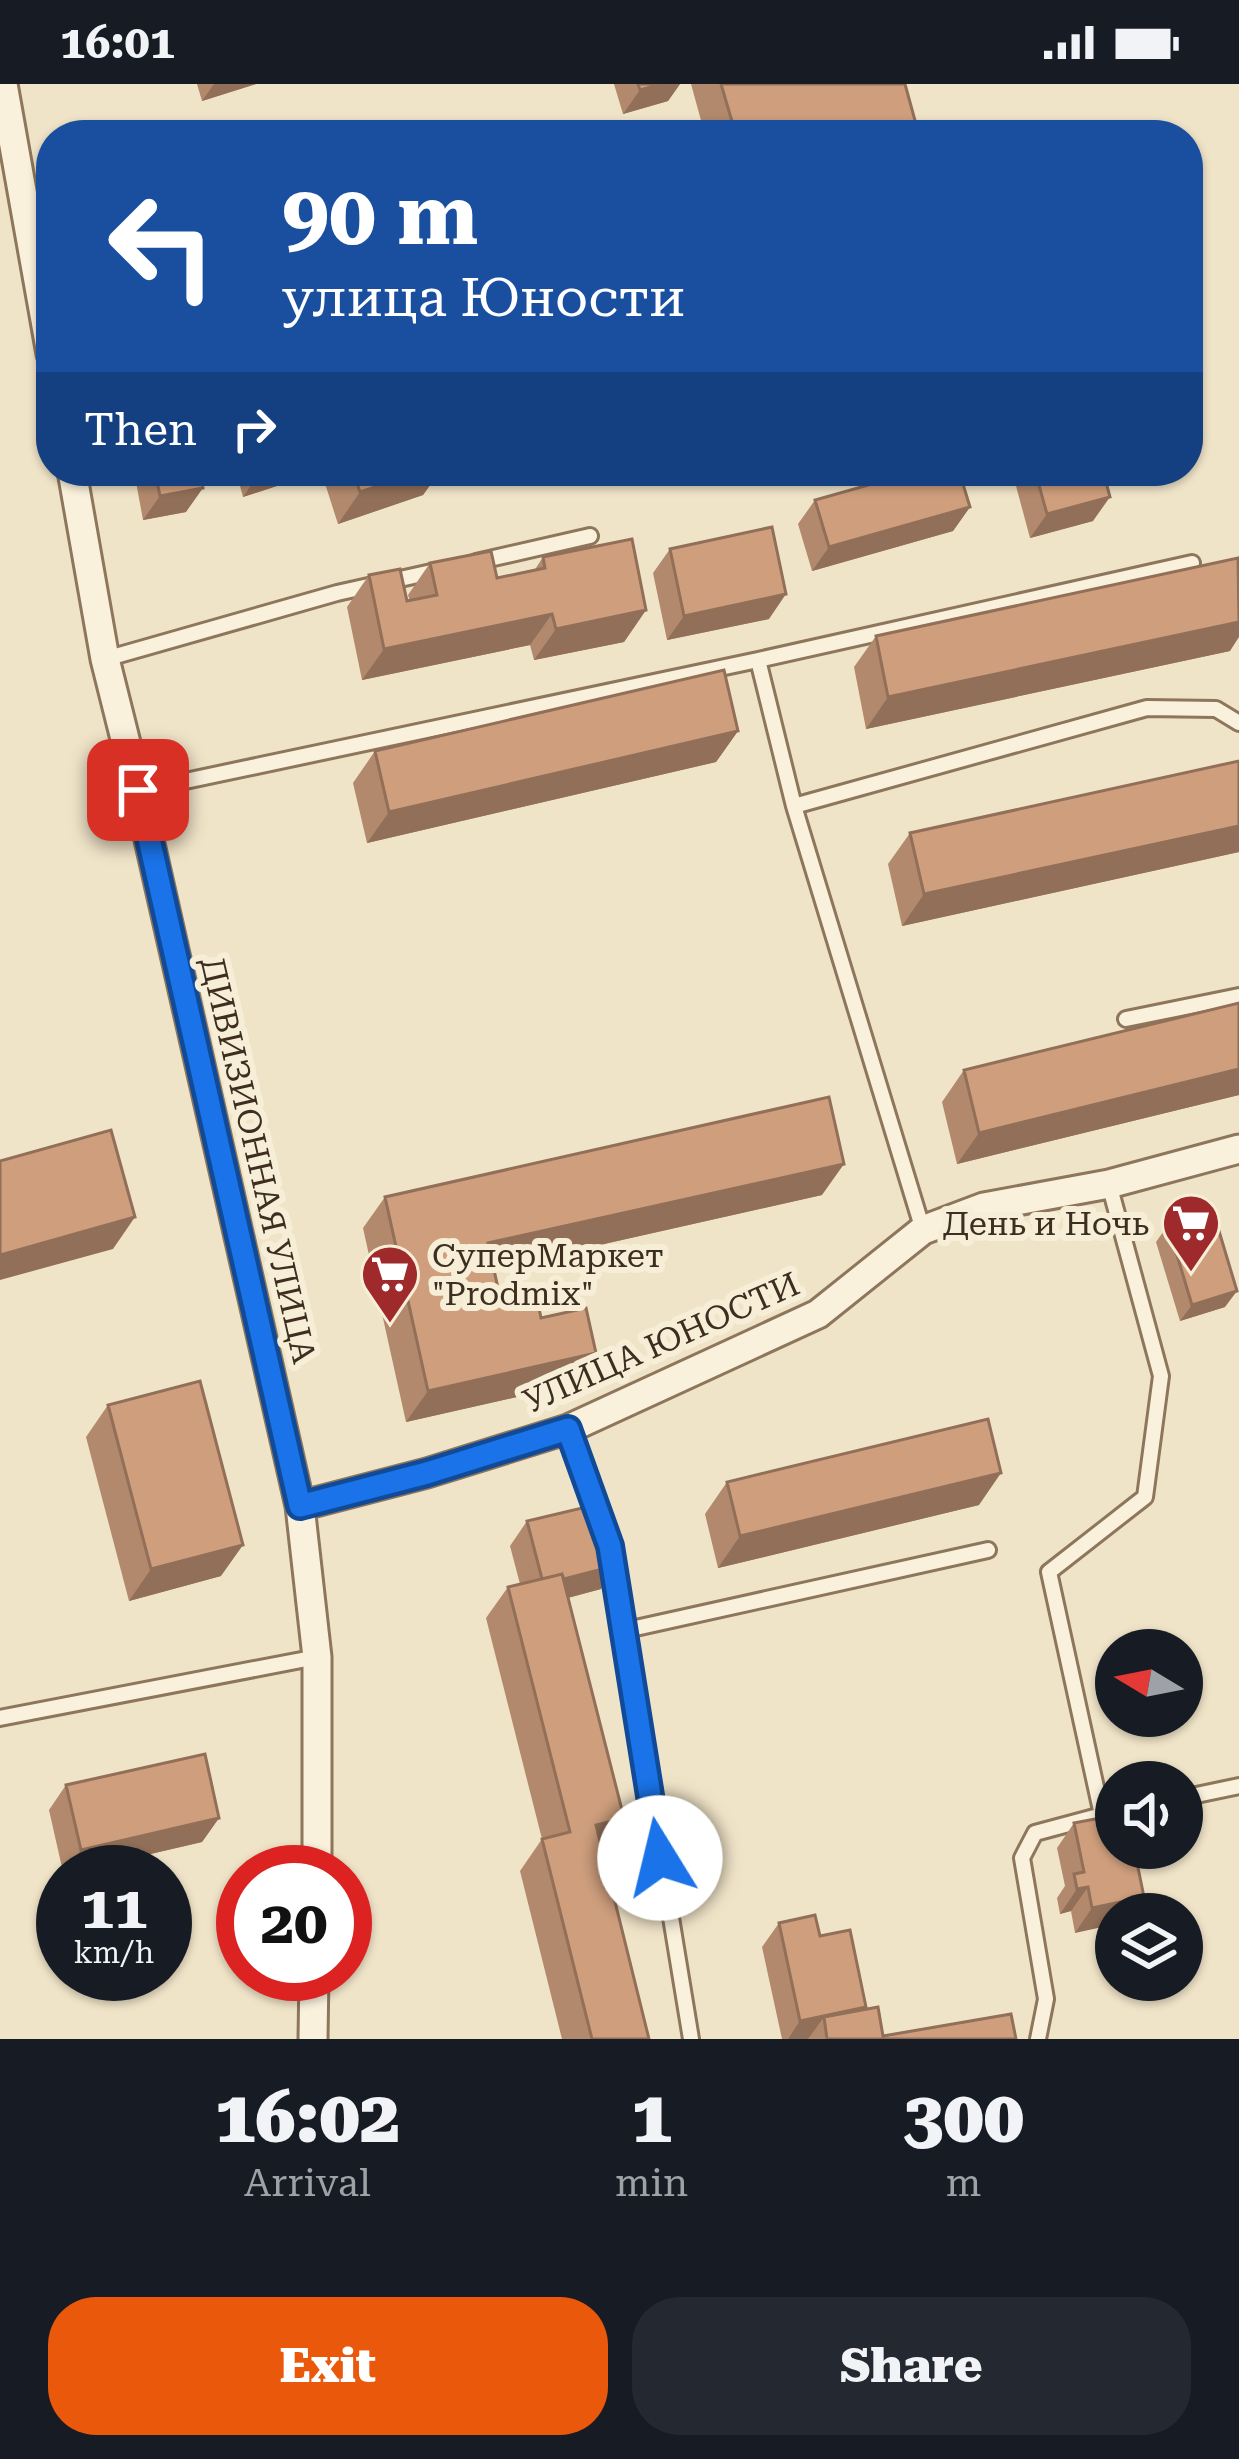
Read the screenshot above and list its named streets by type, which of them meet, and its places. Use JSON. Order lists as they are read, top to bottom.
{
  "streets": {
    "street": ["ДИВИЗИОННАЯ УЛИЦА", "УЛИЦА ЮНОСТИ"]
  },
  "crossings": [
    ["ДИВИЗИОННАЯ УЛИЦА", "УЛИЦА ЮНОСТИ"]
  ],
  "places": {
    "supermarket": ["День и Ночь", "СуперМаркет \"Prodmix\""]
  },
  "north": "left",
  "page": {
    "status": "16:01",
    "turn": ["90 m", "улица Юности"],
    "then": "Then",
    "speed": "11 km/h",
    "limit": "20",
    "eta": [
      "16:02",
      "Arrival",
      "1",
      "min",
      "300",
      "m"
    ],
    "buttons": ["Exit", "Share"]
  }
}
